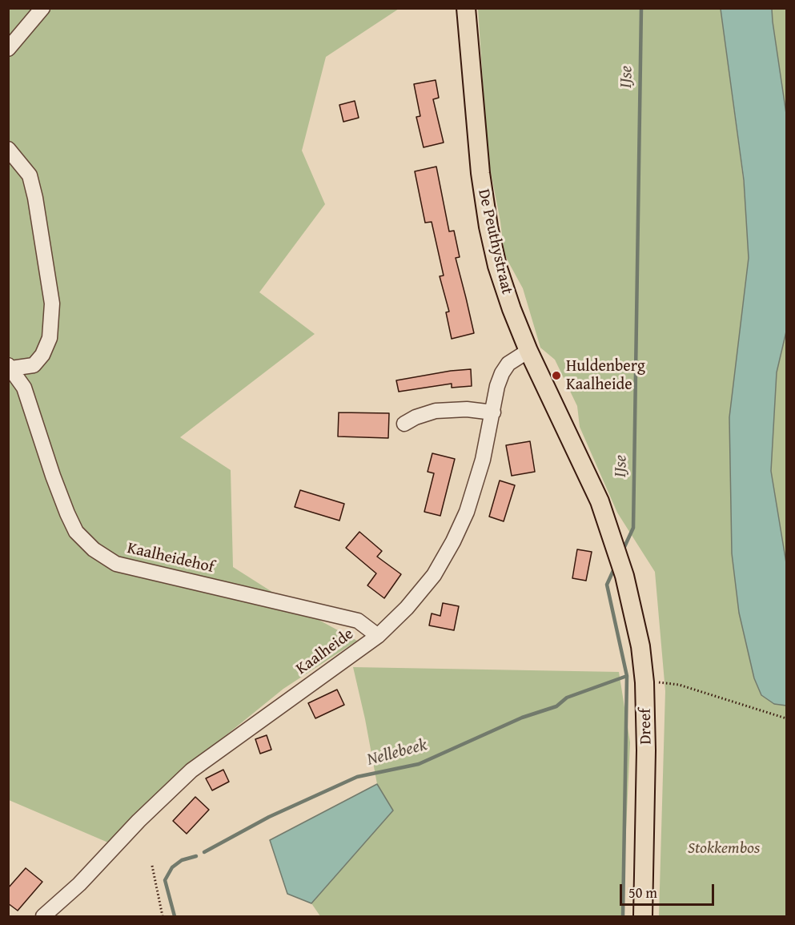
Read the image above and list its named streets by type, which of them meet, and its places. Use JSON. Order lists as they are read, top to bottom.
{
  "streets": {
    "main road": ["De Peuthystraat", "Dreef"],
    "street": ["Kaalheidehof", "Kaalheide"]
  },
  "crossings": [
    ["De Peuthystraat", "Kaalheide"],
    ["De Peuthystraat", "Dreef"],
    ["Kaalheidehof", "Kaalheide"]
  ],
  "water": ["IJse", "Nellebeek"],
  "parks": ["Stokkembos"],
  "places": ["Huldenberg Kaalheide"],
  "scale_bar": "50 m"
}
